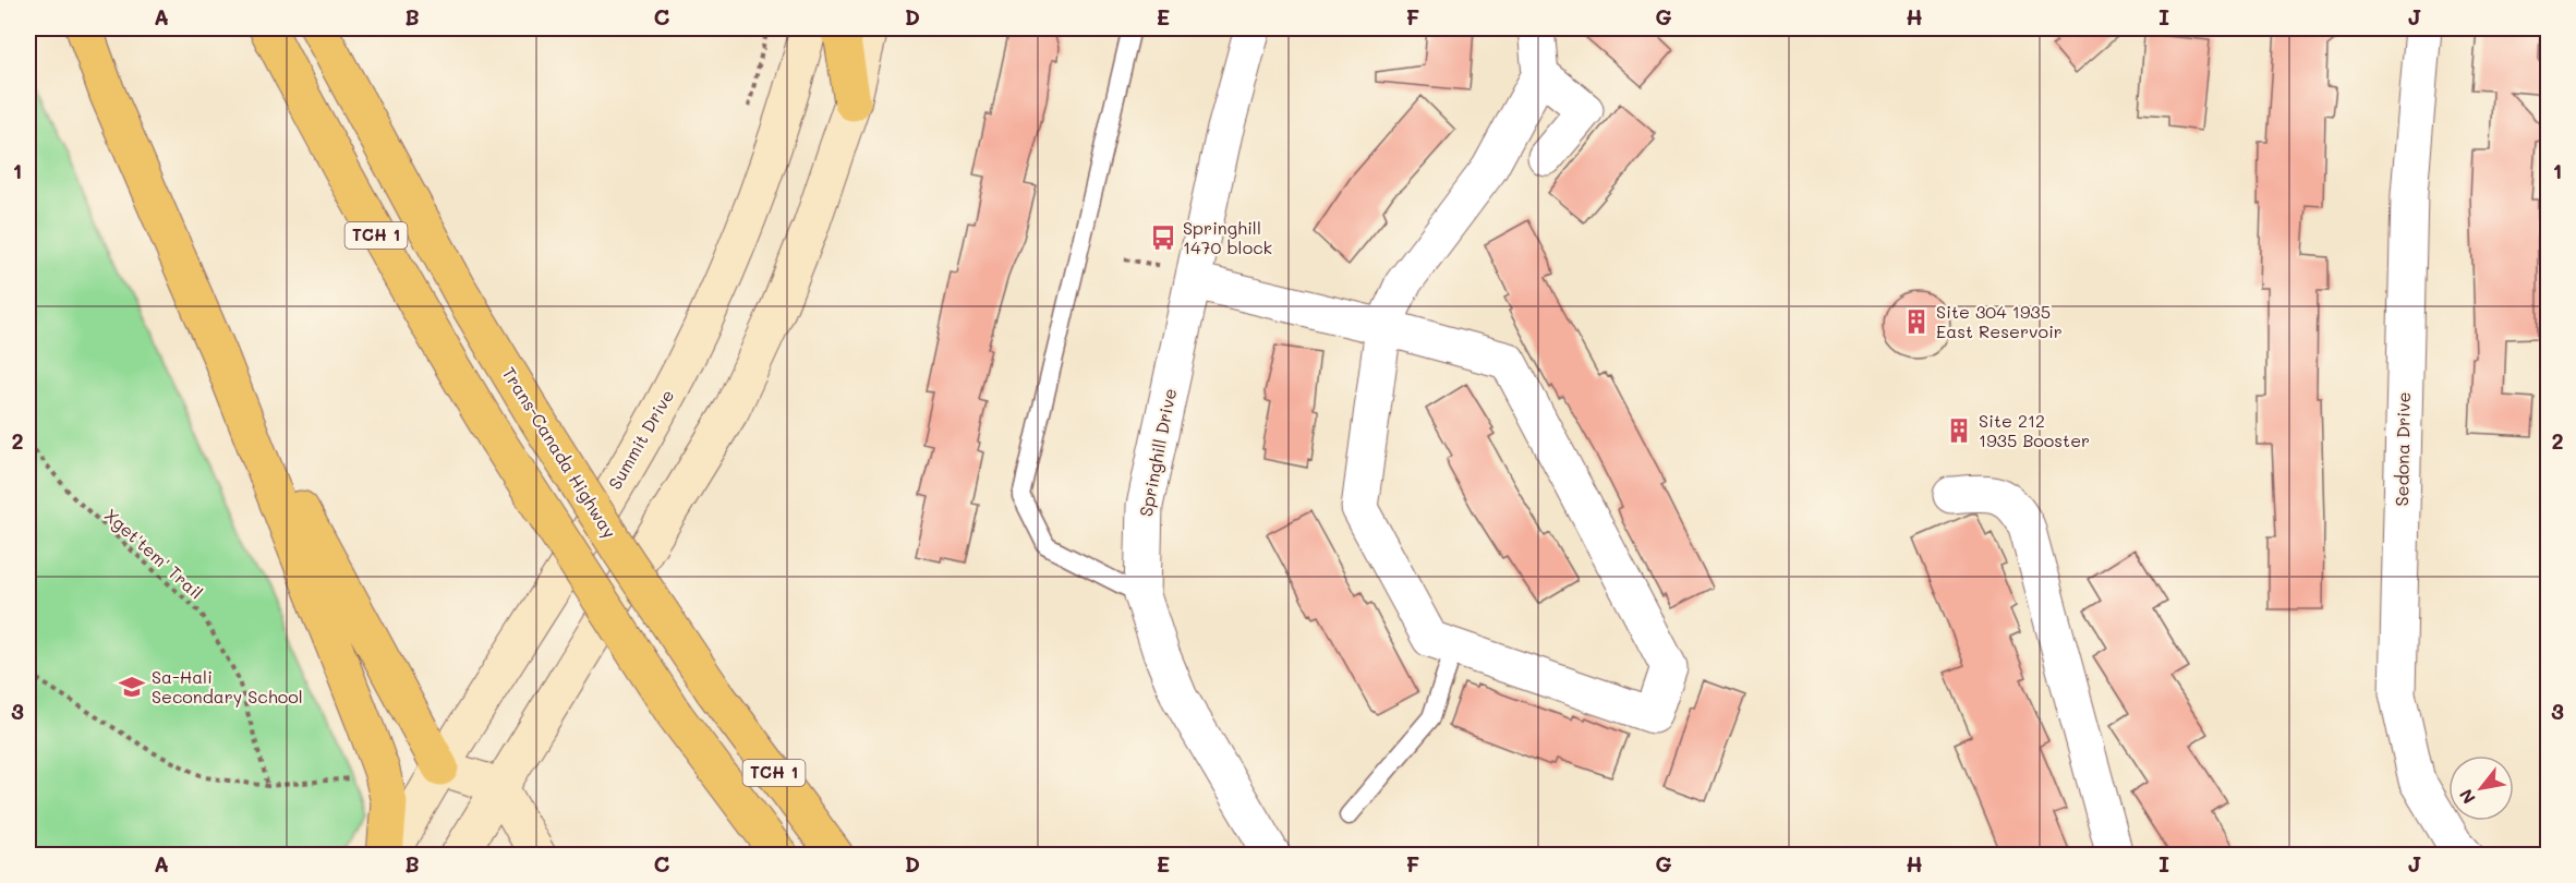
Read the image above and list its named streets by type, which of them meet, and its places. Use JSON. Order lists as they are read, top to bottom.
{
  "streets": {
    "highway": ["TCH 1", "Trans-Canada Highway"],
    "main road": ["Summit Drive"],
    "street": ["Sedona Drive", "Springhill Drive"],
    "path": ["Xget'tem' Trail"]
  },
  "places": {
    "bus stop": ["Springhill 1470 block"],
    "building": ["Site 304 1935 East Reservoir", "Site 212 1935 Booster"],
    "school or university": ["Sa-Hali Secondary School"]
  },
  "north": "bottom left",
  "grid": {
    "columns": [
      "A",
      "B",
      "C",
      "D",
      "E",
      "F",
      "G",
      "H",
      "I",
      "J"
    ],
    "rows": ["1", "2", "3"]
  }
}
